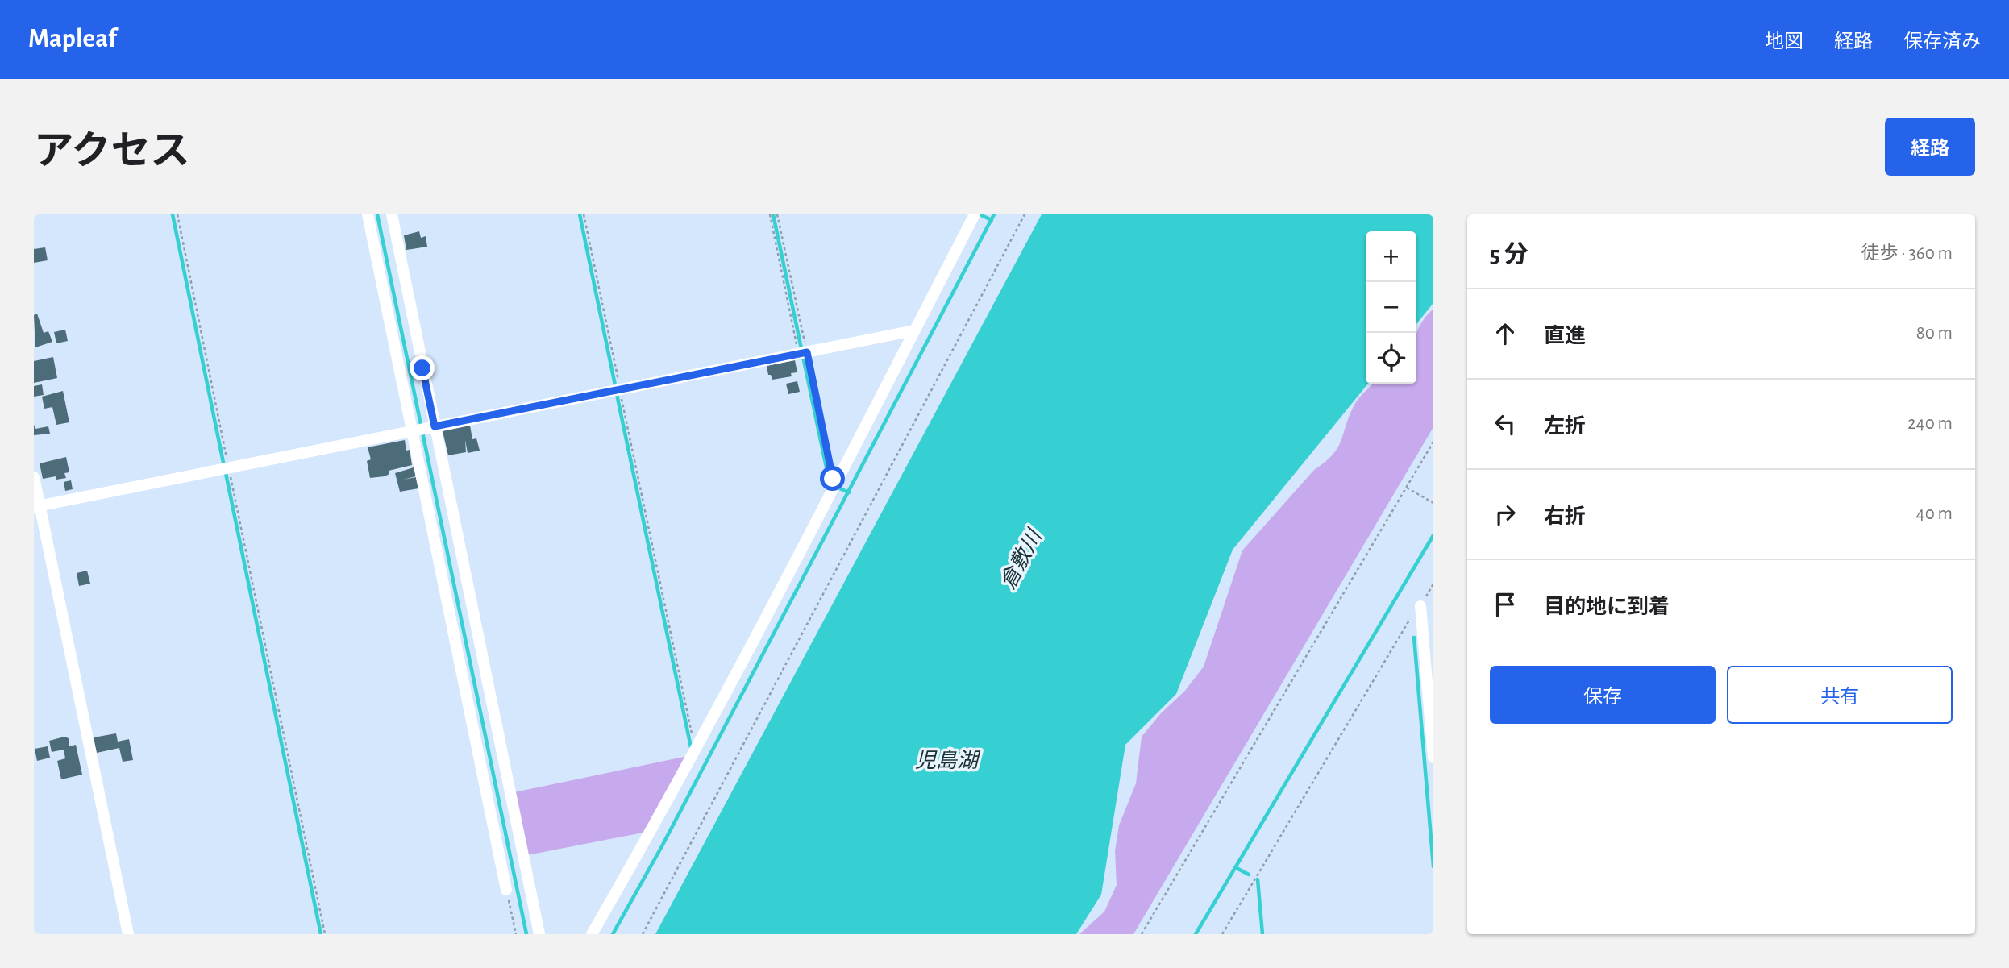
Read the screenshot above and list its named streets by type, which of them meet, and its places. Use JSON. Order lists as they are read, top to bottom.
{
  "water": ["倉敷川", "児島湖"],
  "page": {
    "header": "Mapleaf",
    "nav": ["地図", "経路", "保存済み"],
    "title": "アクセス",
    "buttons": [
      "経路",
      ["保存", "共有"]
    ],
    "heading": ["5 分", "徒歩 · 360 m"],
    "map_buttons": ["+", "−"],
    "list": [
      ["直進", "80 m"],
      ["左折", "240 m"],
      ["右折", "40 m"],
      "目的地に到着"
    ]
  }
}
